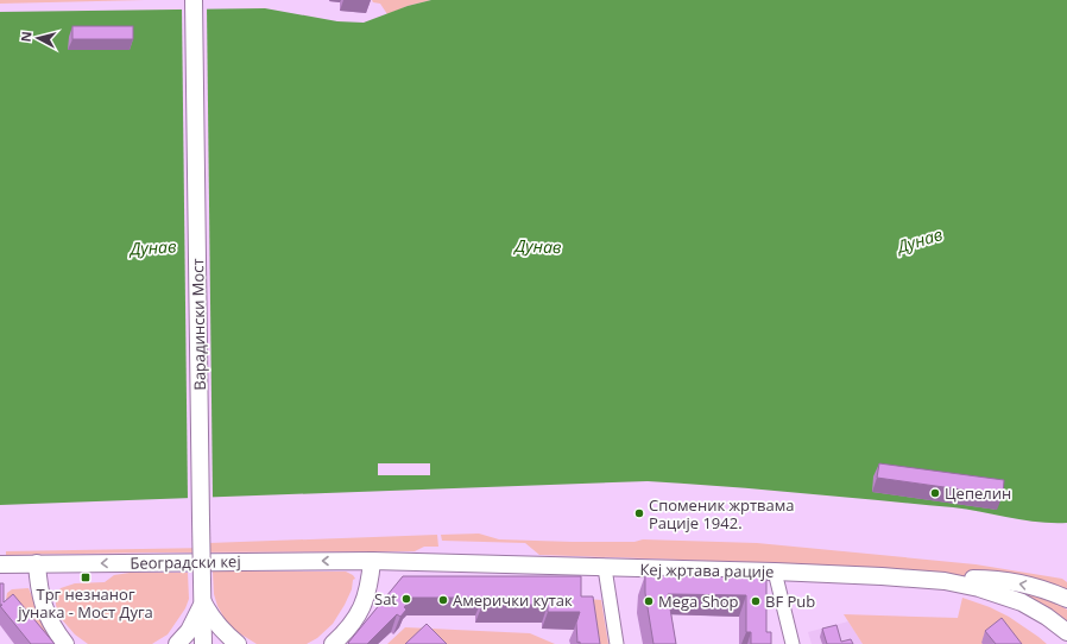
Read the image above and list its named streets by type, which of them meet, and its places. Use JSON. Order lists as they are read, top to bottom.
{
  "streets": {
    "main road": ["Варадински Мост", "Београдски кеј", "Кеј жртава рације"]
  },
  "crossings": [
    ["Београдски кеј", "Кеј жртава рације"]
  ],
  "one_way": ["Београдски кеј"],
  "water": ["Дунав"],
  "places": {
    "other": [
      "Цепелин",
      "Споменик жртвама Рације 1942.",
      "Sat",
      "Амерички кутак",
      "Mega Shop",
      "BF Pub"
    ],
    "transit": ["Трг незнаног јунака - Мост Дуга"]
  },
  "north": "left"
}
